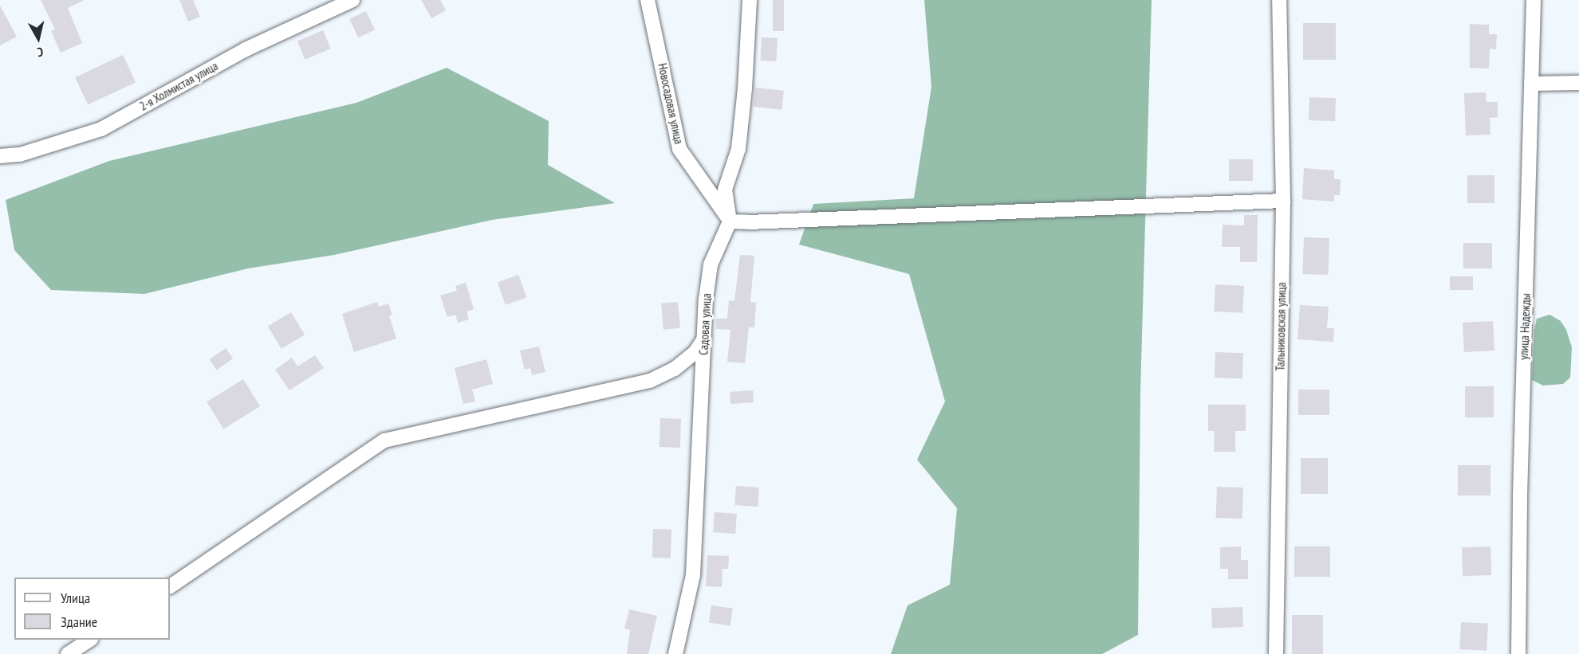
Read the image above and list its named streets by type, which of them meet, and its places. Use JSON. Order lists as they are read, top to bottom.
{
  "streets": {
    "street": [
      "2-я Холмистая улица",
      "Новосадовая улица",
      "Садовая улица",
      "Тальниковская улица",
      "улица Надежды"
    ]
  },
  "crossings": [
    ["Новосадовая улица", "Садовая улица"]
  ],
  "legend": ["Улица", "Здание"],
  "north": "bottom"
}
